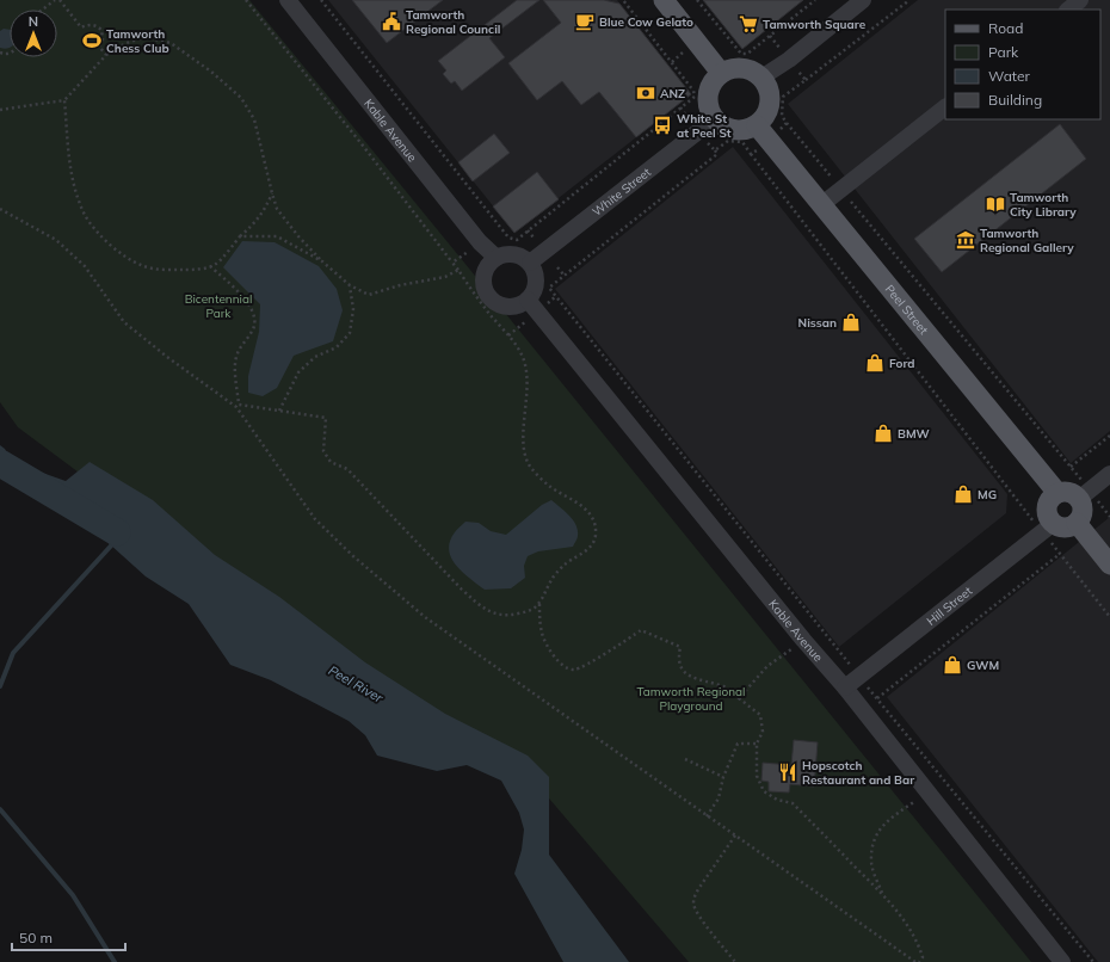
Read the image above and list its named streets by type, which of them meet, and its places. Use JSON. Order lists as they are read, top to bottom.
{
  "streets": {
    "main road": ["Peel Street"],
    "street": ["Kable Avenue", "White Street", "Hill Street"]
  },
  "crossings": [
    ["Kable Avenue", "White Street"],
    ["Kable Avenue", "Hill Street"],
    ["White Street", "Peel Street"]
  ],
  "water": ["Peel River"],
  "parks": ["Bicentennial Park", "Tamworth Regional Playground"],
  "places": {
    "public building": ["Tamworth Regional Council"],
    "cafe": ["Blue Cow Gelato"],
    "supermarket": ["Tamworth Square"],
    "sports": ["Tamworth Chess Club"],
    "bank": ["ANZ"],
    "bus stop": ["White St at Peel St"],
    "library": ["Tamworth City Library"],
    "museum": ["Tamworth Regional Gallery"],
    "shop": [
      "Nissan",
      "Ford",
      "BMW",
      "MG",
      "GWM"
    ],
    "restaurant": ["Hopscotch Restaurant and Bar"]
  },
  "legend": [
    "Road",
    "Park",
    "Water",
    "Building"
  ],
  "scale_bar": "50 m",
  "north": "top"
}
